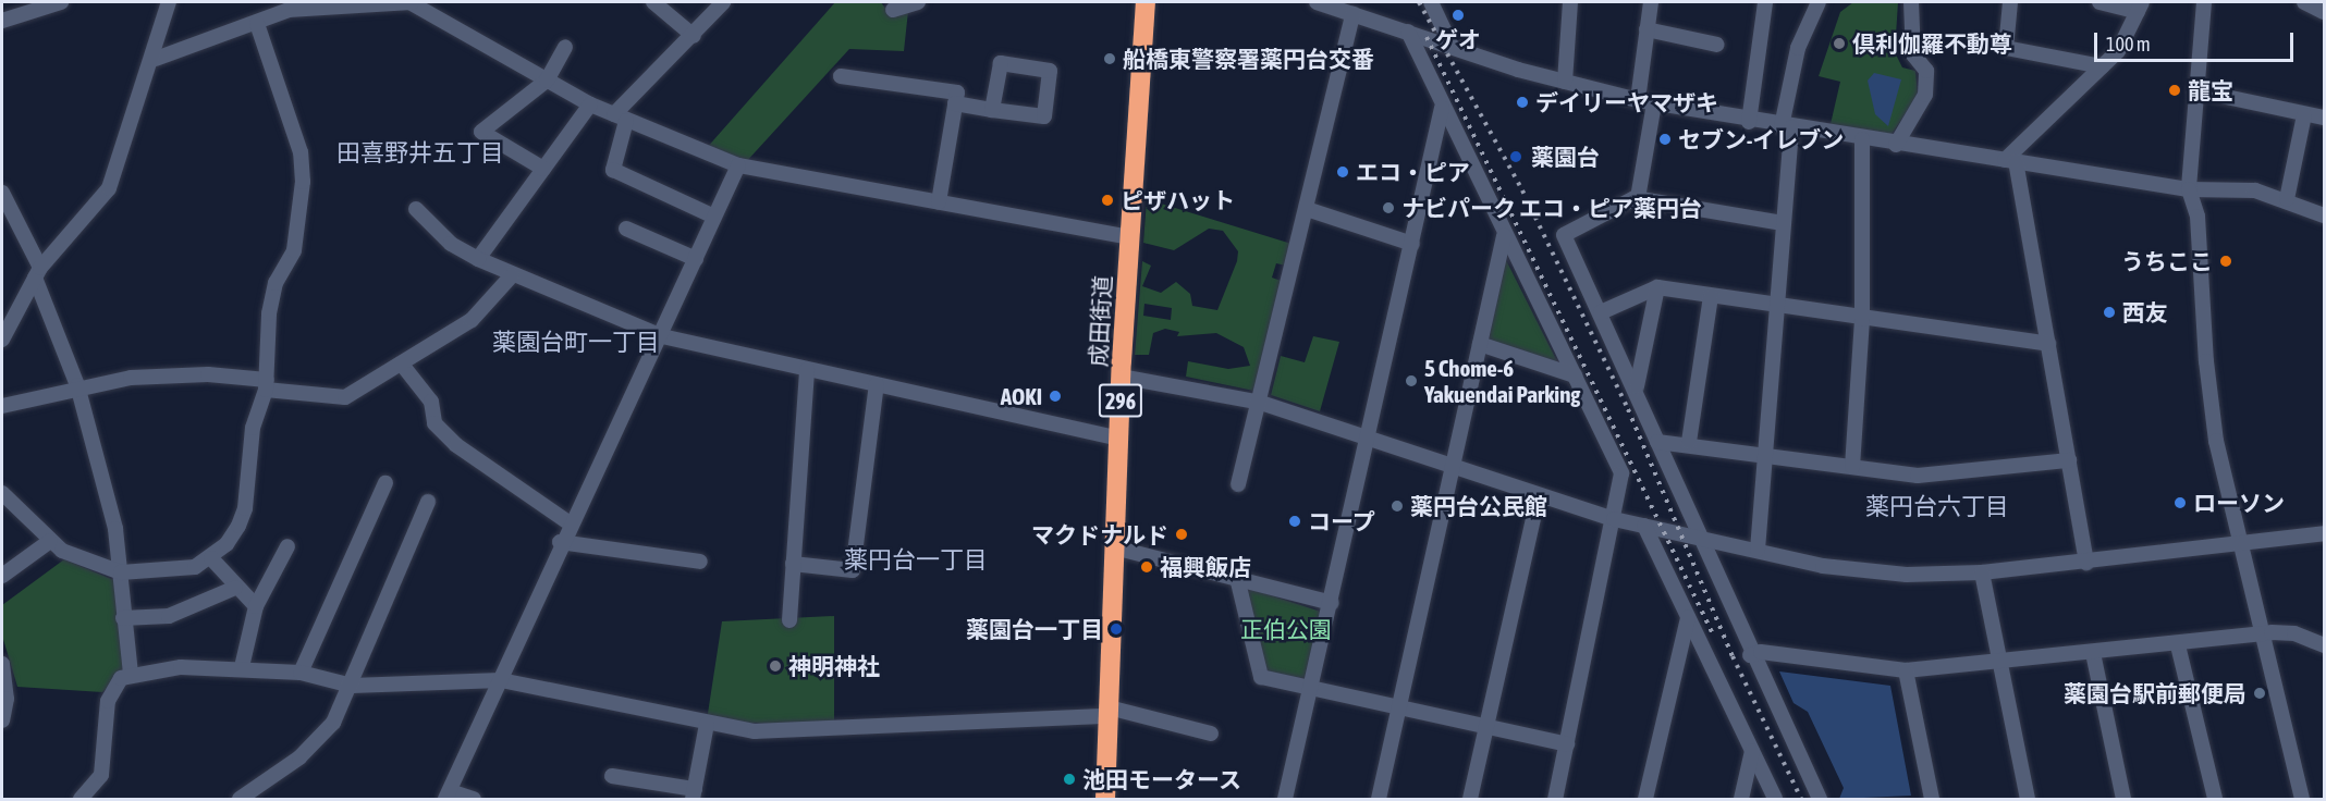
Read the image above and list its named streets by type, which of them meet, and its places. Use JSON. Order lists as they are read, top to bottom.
{
  "streets": {
    "highway": ["成田街道", "296"]
  },
  "districts": [
    "田喜野井五丁目",
    "薬園台町一丁目",
    "薬円台六丁目",
    "薬円台一丁目"
  ],
  "parks": ["正伯公園"],
  "places": [
    "ゲオ",
    "倶利伽羅不動尊",
    "船橋東警察署薬円台交番",
    "龍宝",
    "デイリーヤマザキ",
    "セブン-イレブン",
    "薬園台",
    "エコ・ピア",
    "ピザハット",
    "ナビパーク エコ・ピア薬円台",
    "うちここ",
    "西友",
    "5 Chome-6 Yakuendai Parking",
    "AOKI",
    "ローソン",
    "薬円台公民館",
    "コープ",
    "マクドナルド",
    "福興飯店",
    "薬園台一丁目",
    "神明神社",
    "薬園台駅前郵便局",
    "池田モータース"
  ],
  "scale_bar": "100 m"
}
